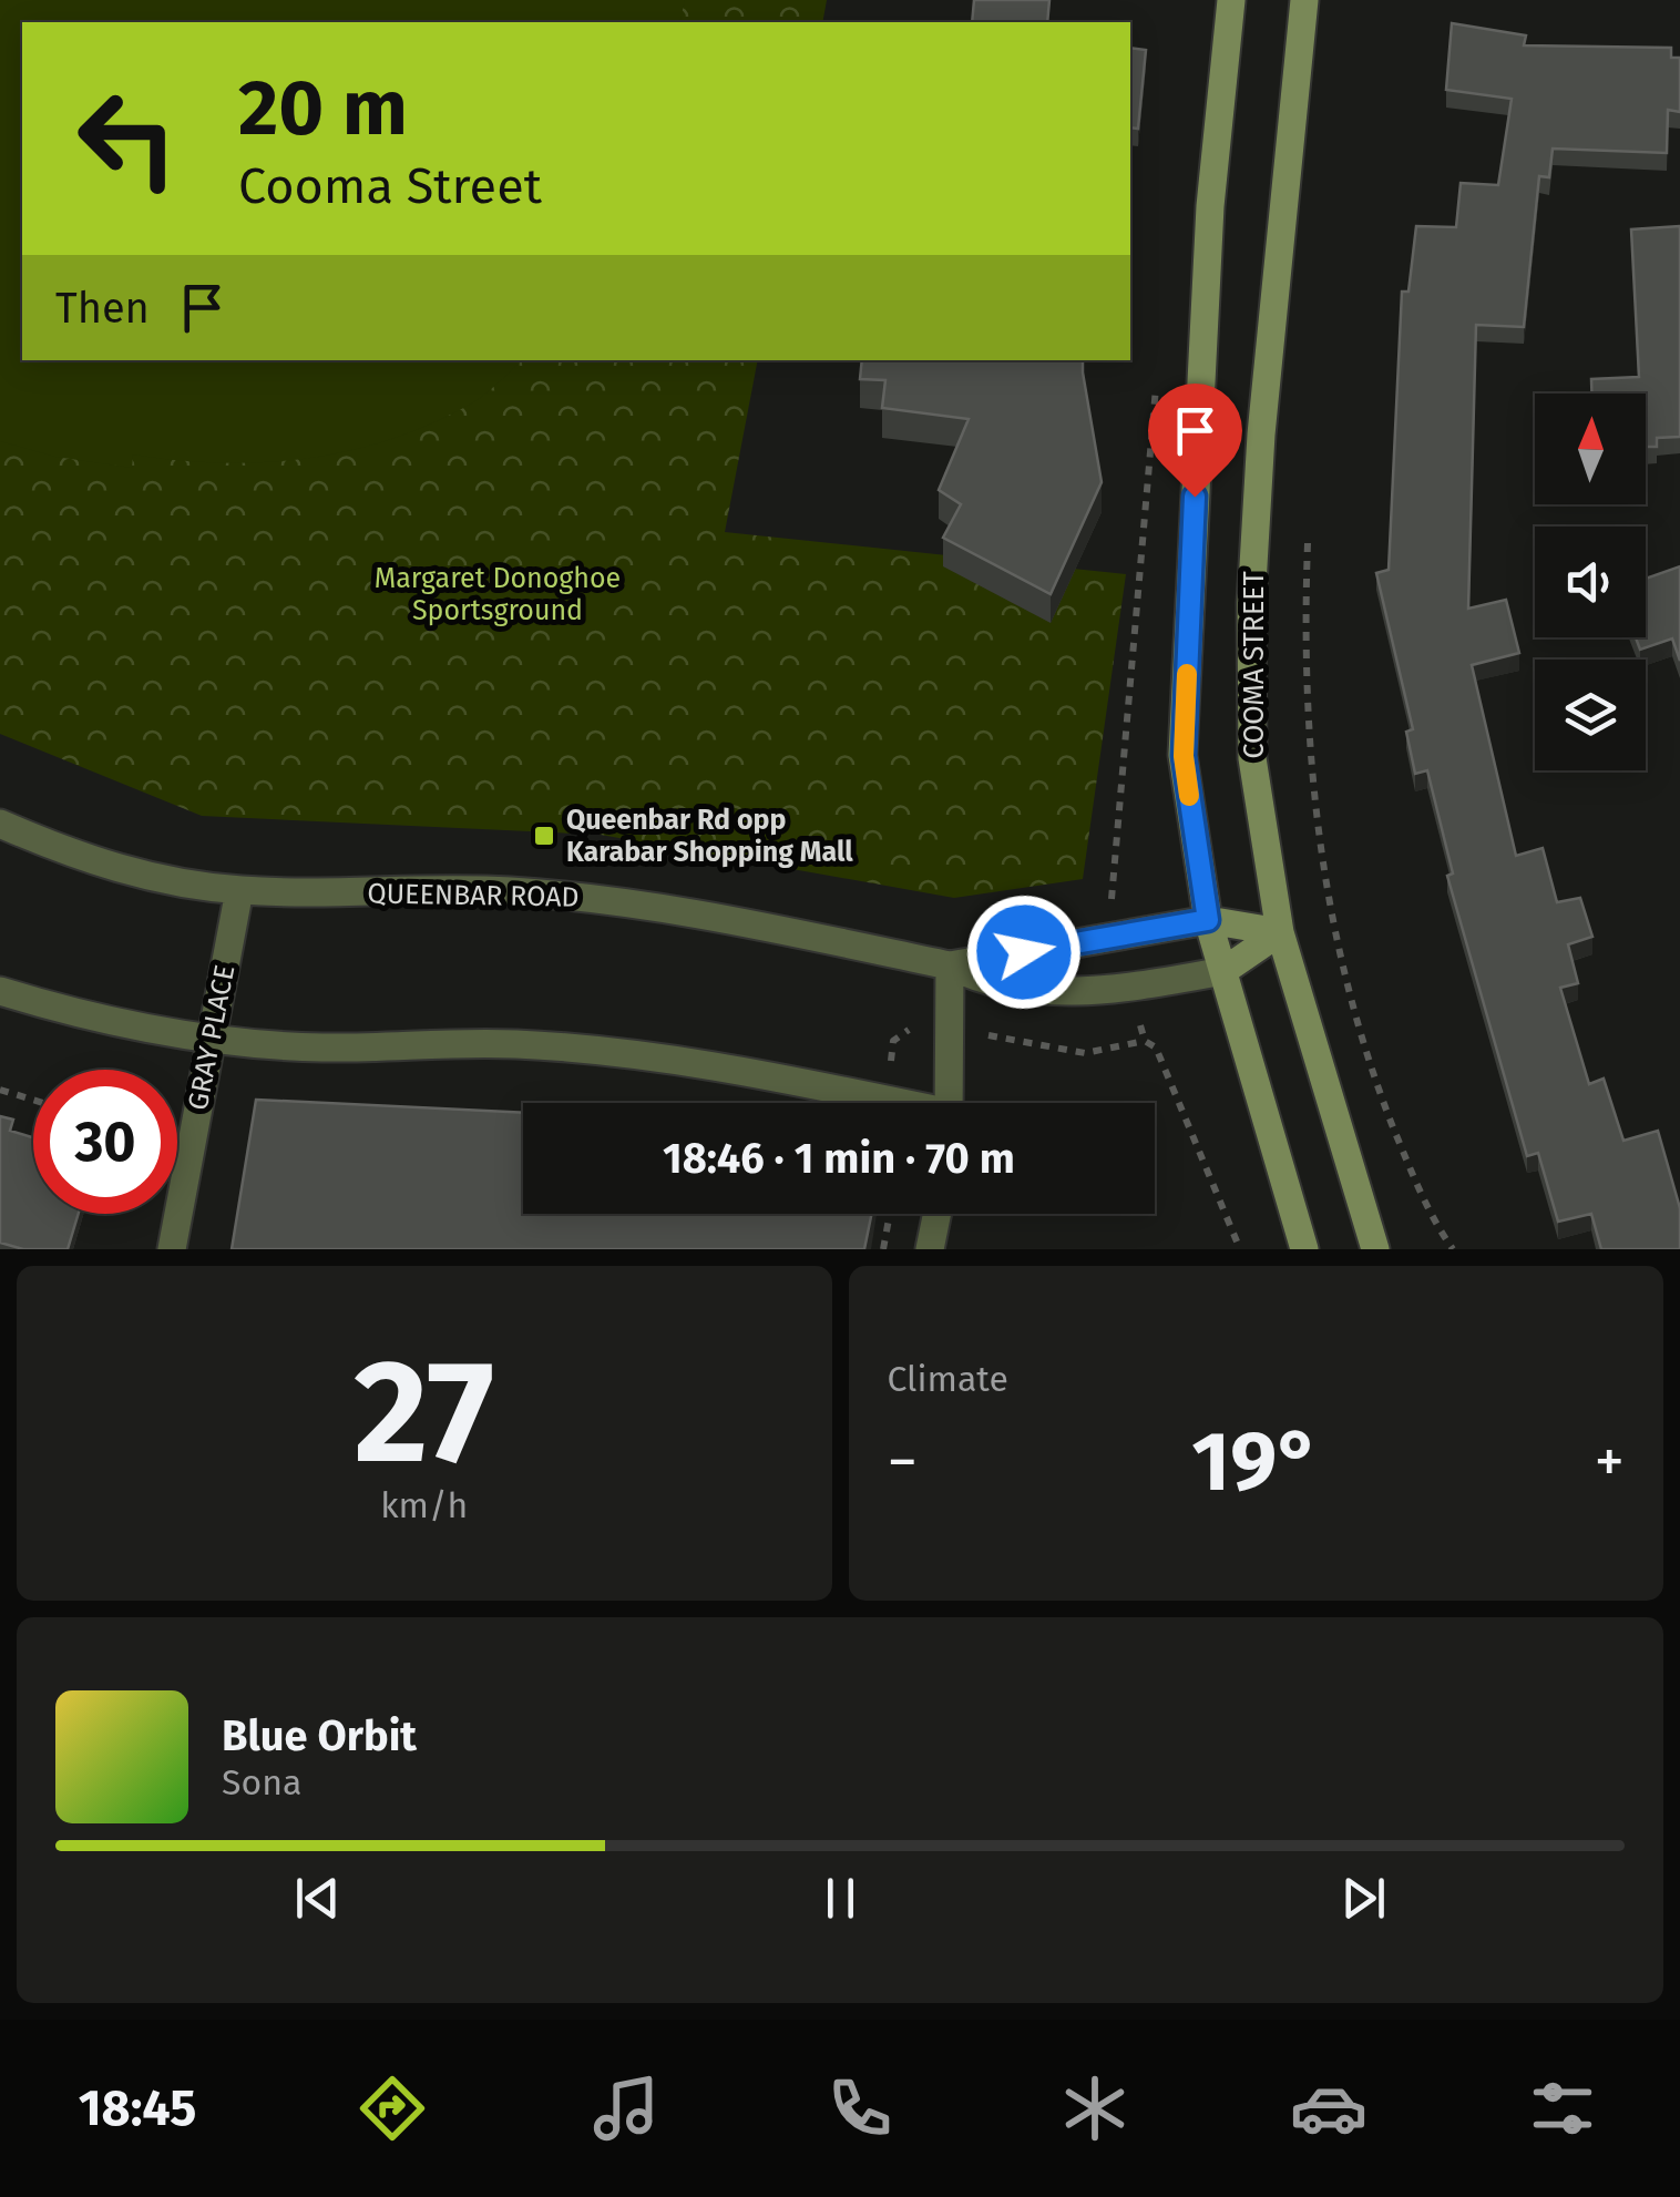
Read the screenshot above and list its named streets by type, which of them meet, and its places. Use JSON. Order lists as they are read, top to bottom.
{
  "streets": {
    "main road": ["COOMA STREET"],
    "street": ["QUEENBAR ROAD", "GRAY PLACE"]
  },
  "crossings": [
    ["QUEENBAR ROAD", "GRAY PLACE"]
  ],
  "parks": ["Margaret Donoghoe Sportsground"],
  "places": {
    "transit": ["Queenbar Rd opp Karabar Shopping Mall"]
  },
  "north": "top",
  "page": {
    "turn": ["20 m", "Cooma Street"],
    "then": "Then",
    "limit": "30",
    "trip": "18:46 · 1 min · 70 m",
    "tile": [
      ["27", "km/h"],
      "Climate"
    ],
    "heat": ["−", "19°", "+"],
    "song": ["Blue Orbit", "Sona"],
    "tabs": "18:45"
  }
}
